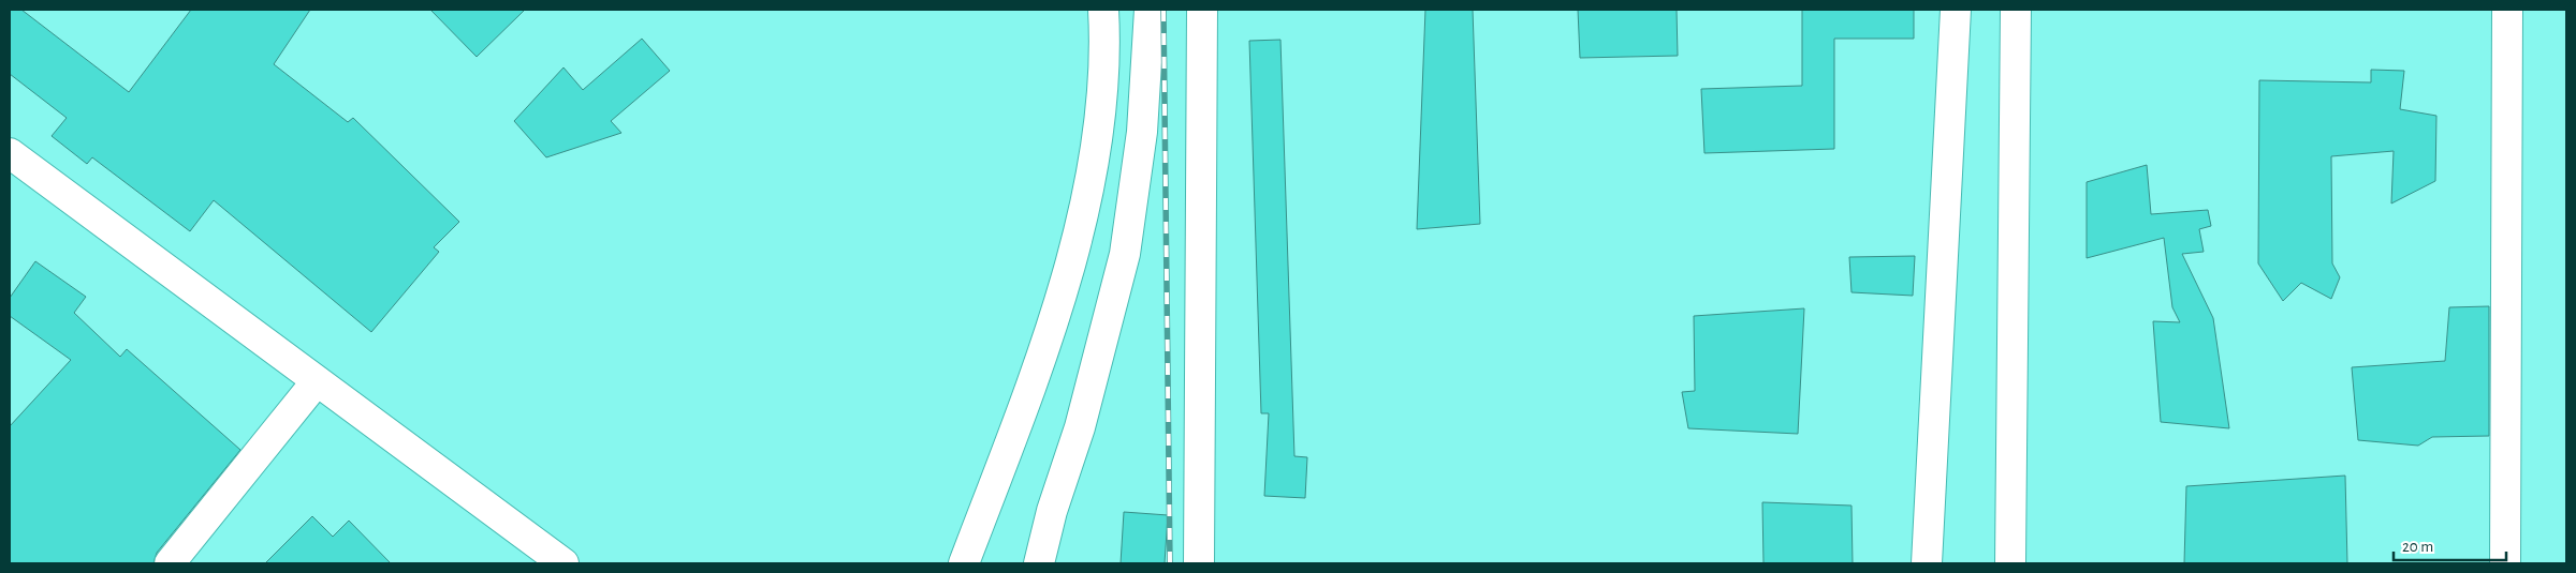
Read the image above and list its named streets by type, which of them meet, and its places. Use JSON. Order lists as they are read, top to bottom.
{
  "scale_bar": "20 m"
}
